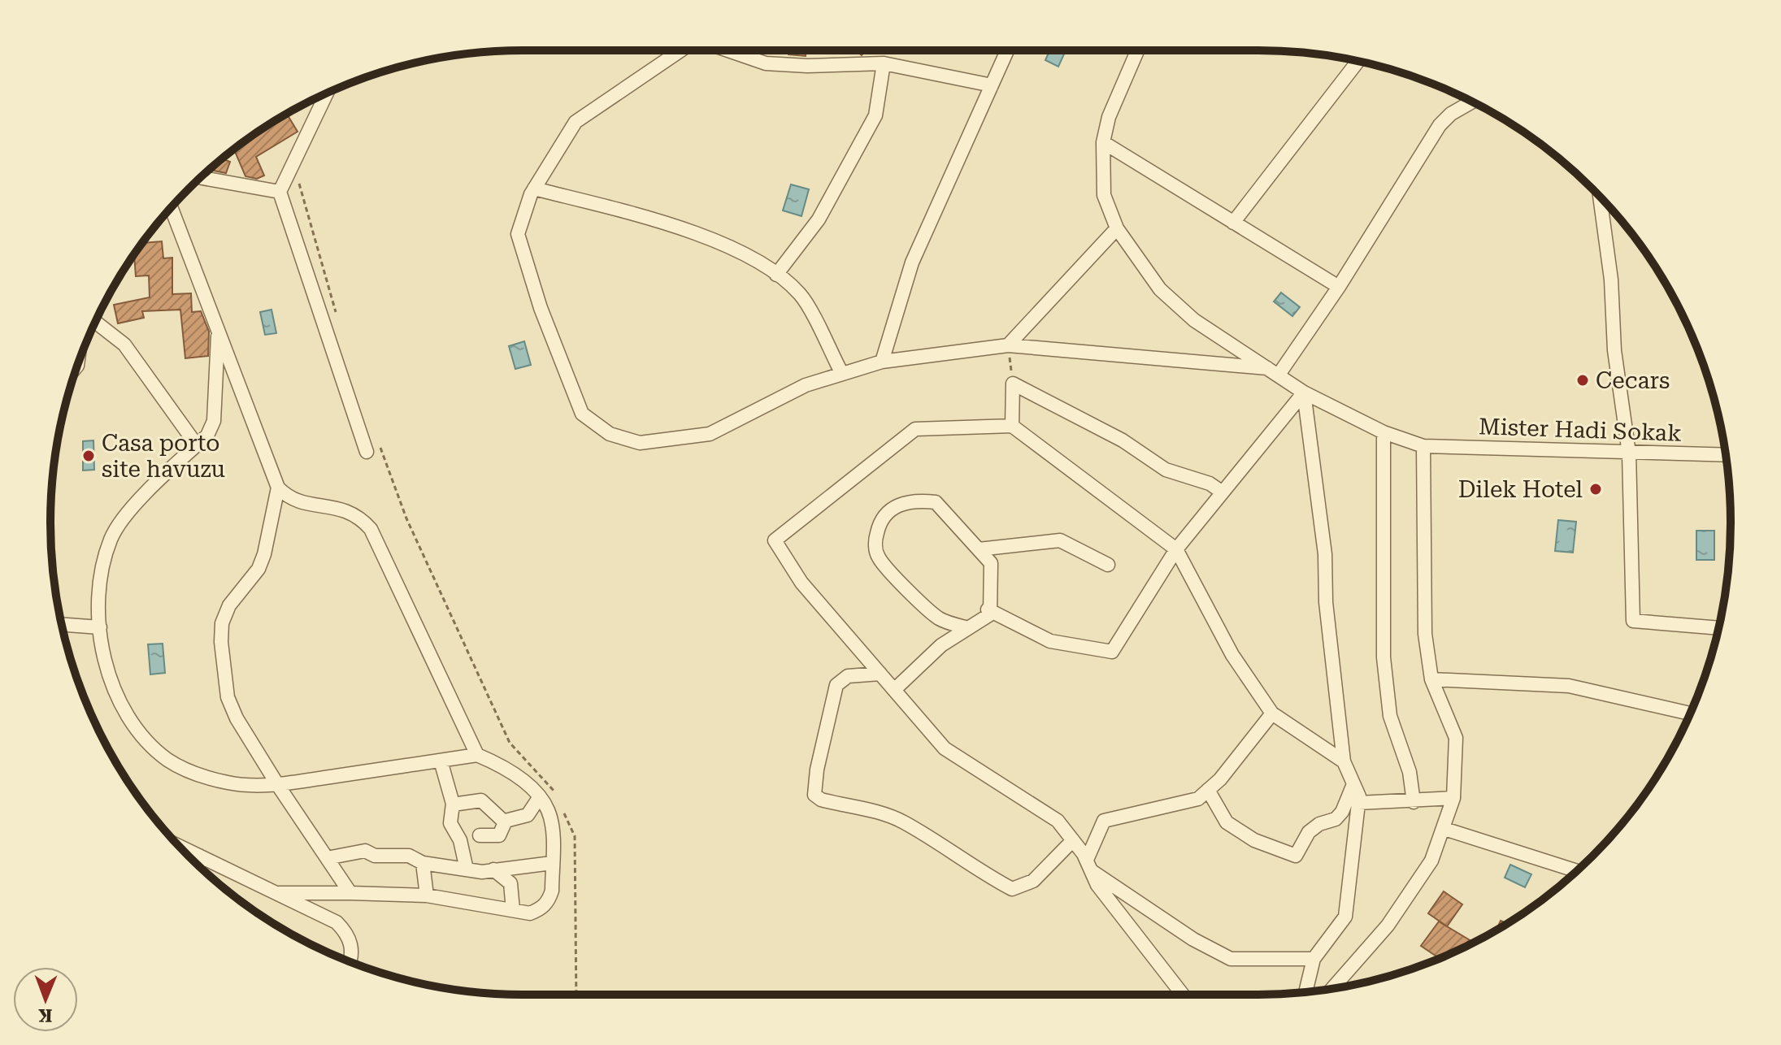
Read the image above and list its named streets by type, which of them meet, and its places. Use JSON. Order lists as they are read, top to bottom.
{
  "streets": {
    "street": ["Mister Hadi Sokak"]
  },
  "places": ["Cecars", "Casa porto site havuzu", "Dilek Hotel"],
  "north": "bottom"
}
